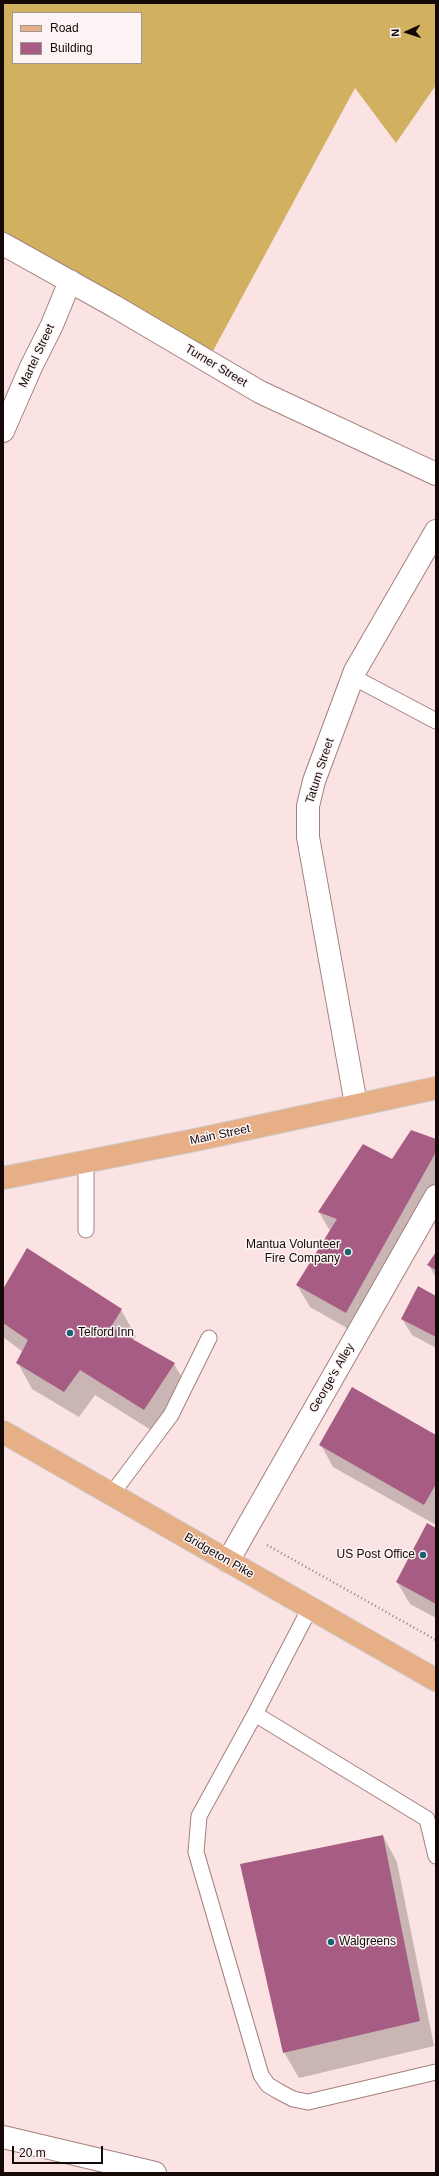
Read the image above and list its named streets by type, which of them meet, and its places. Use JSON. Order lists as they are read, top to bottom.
{
  "streets": {
    "main road": ["Main Street", "Bridgeton Pike"],
    "street": [
      "Martel Street",
      "Turner Street",
      "Tatum Street",
      "George's Alley"
    ]
  },
  "crossings": [
    ["Martel Street", "Turner Street"],
    ["Tatum Street", "Main Street"],
    ["George's Alley", "Bridgeton Pike"]
  ],
  "places": [
    "Mantua Volunteer Fire Company",
    "Telford Inn",
    "US Post Office",
    "Walgreens"
  ],
  "legend": ["Road", "Building"],
  "scale_bar": "20 m",
  "north": "left"
}
